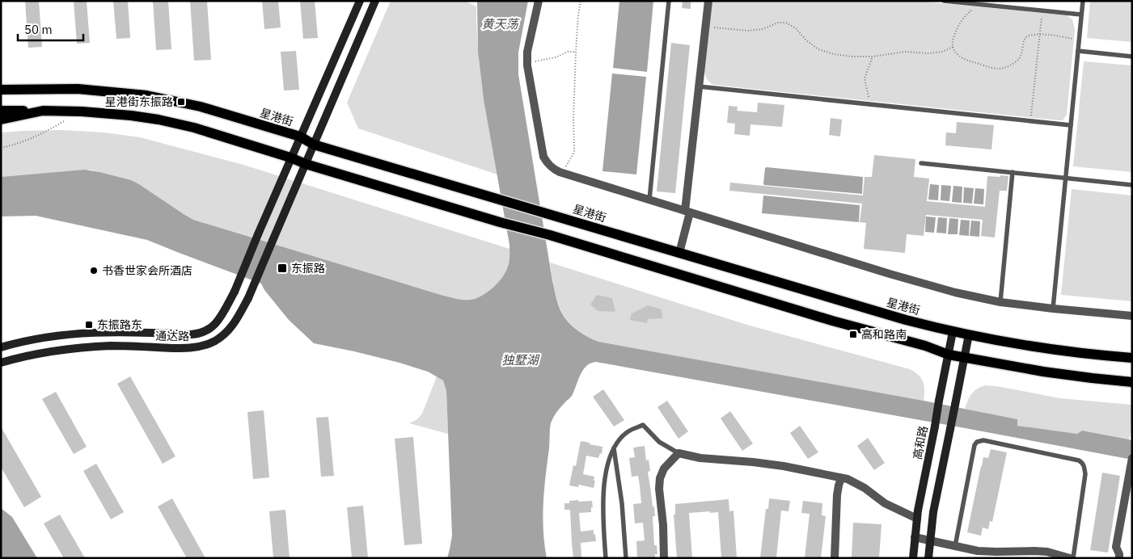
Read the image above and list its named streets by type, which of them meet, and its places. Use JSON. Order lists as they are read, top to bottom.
{
  "streets": {
    "main road": ["星港街", "通达路", "高和路"]
  },
  "crossings": [
    ["星港街", "高和路"]
  ],
  "water": ["黄天荡", "独墅湖"],
  "places": {
    "transit": [
      "星港街东振路",
      "东振路",
      "东振路东",
      "高和路南"
    ],
    "other": ["书香世家会所酒店"]
  },
  "scale_bar": "50 m"
}
